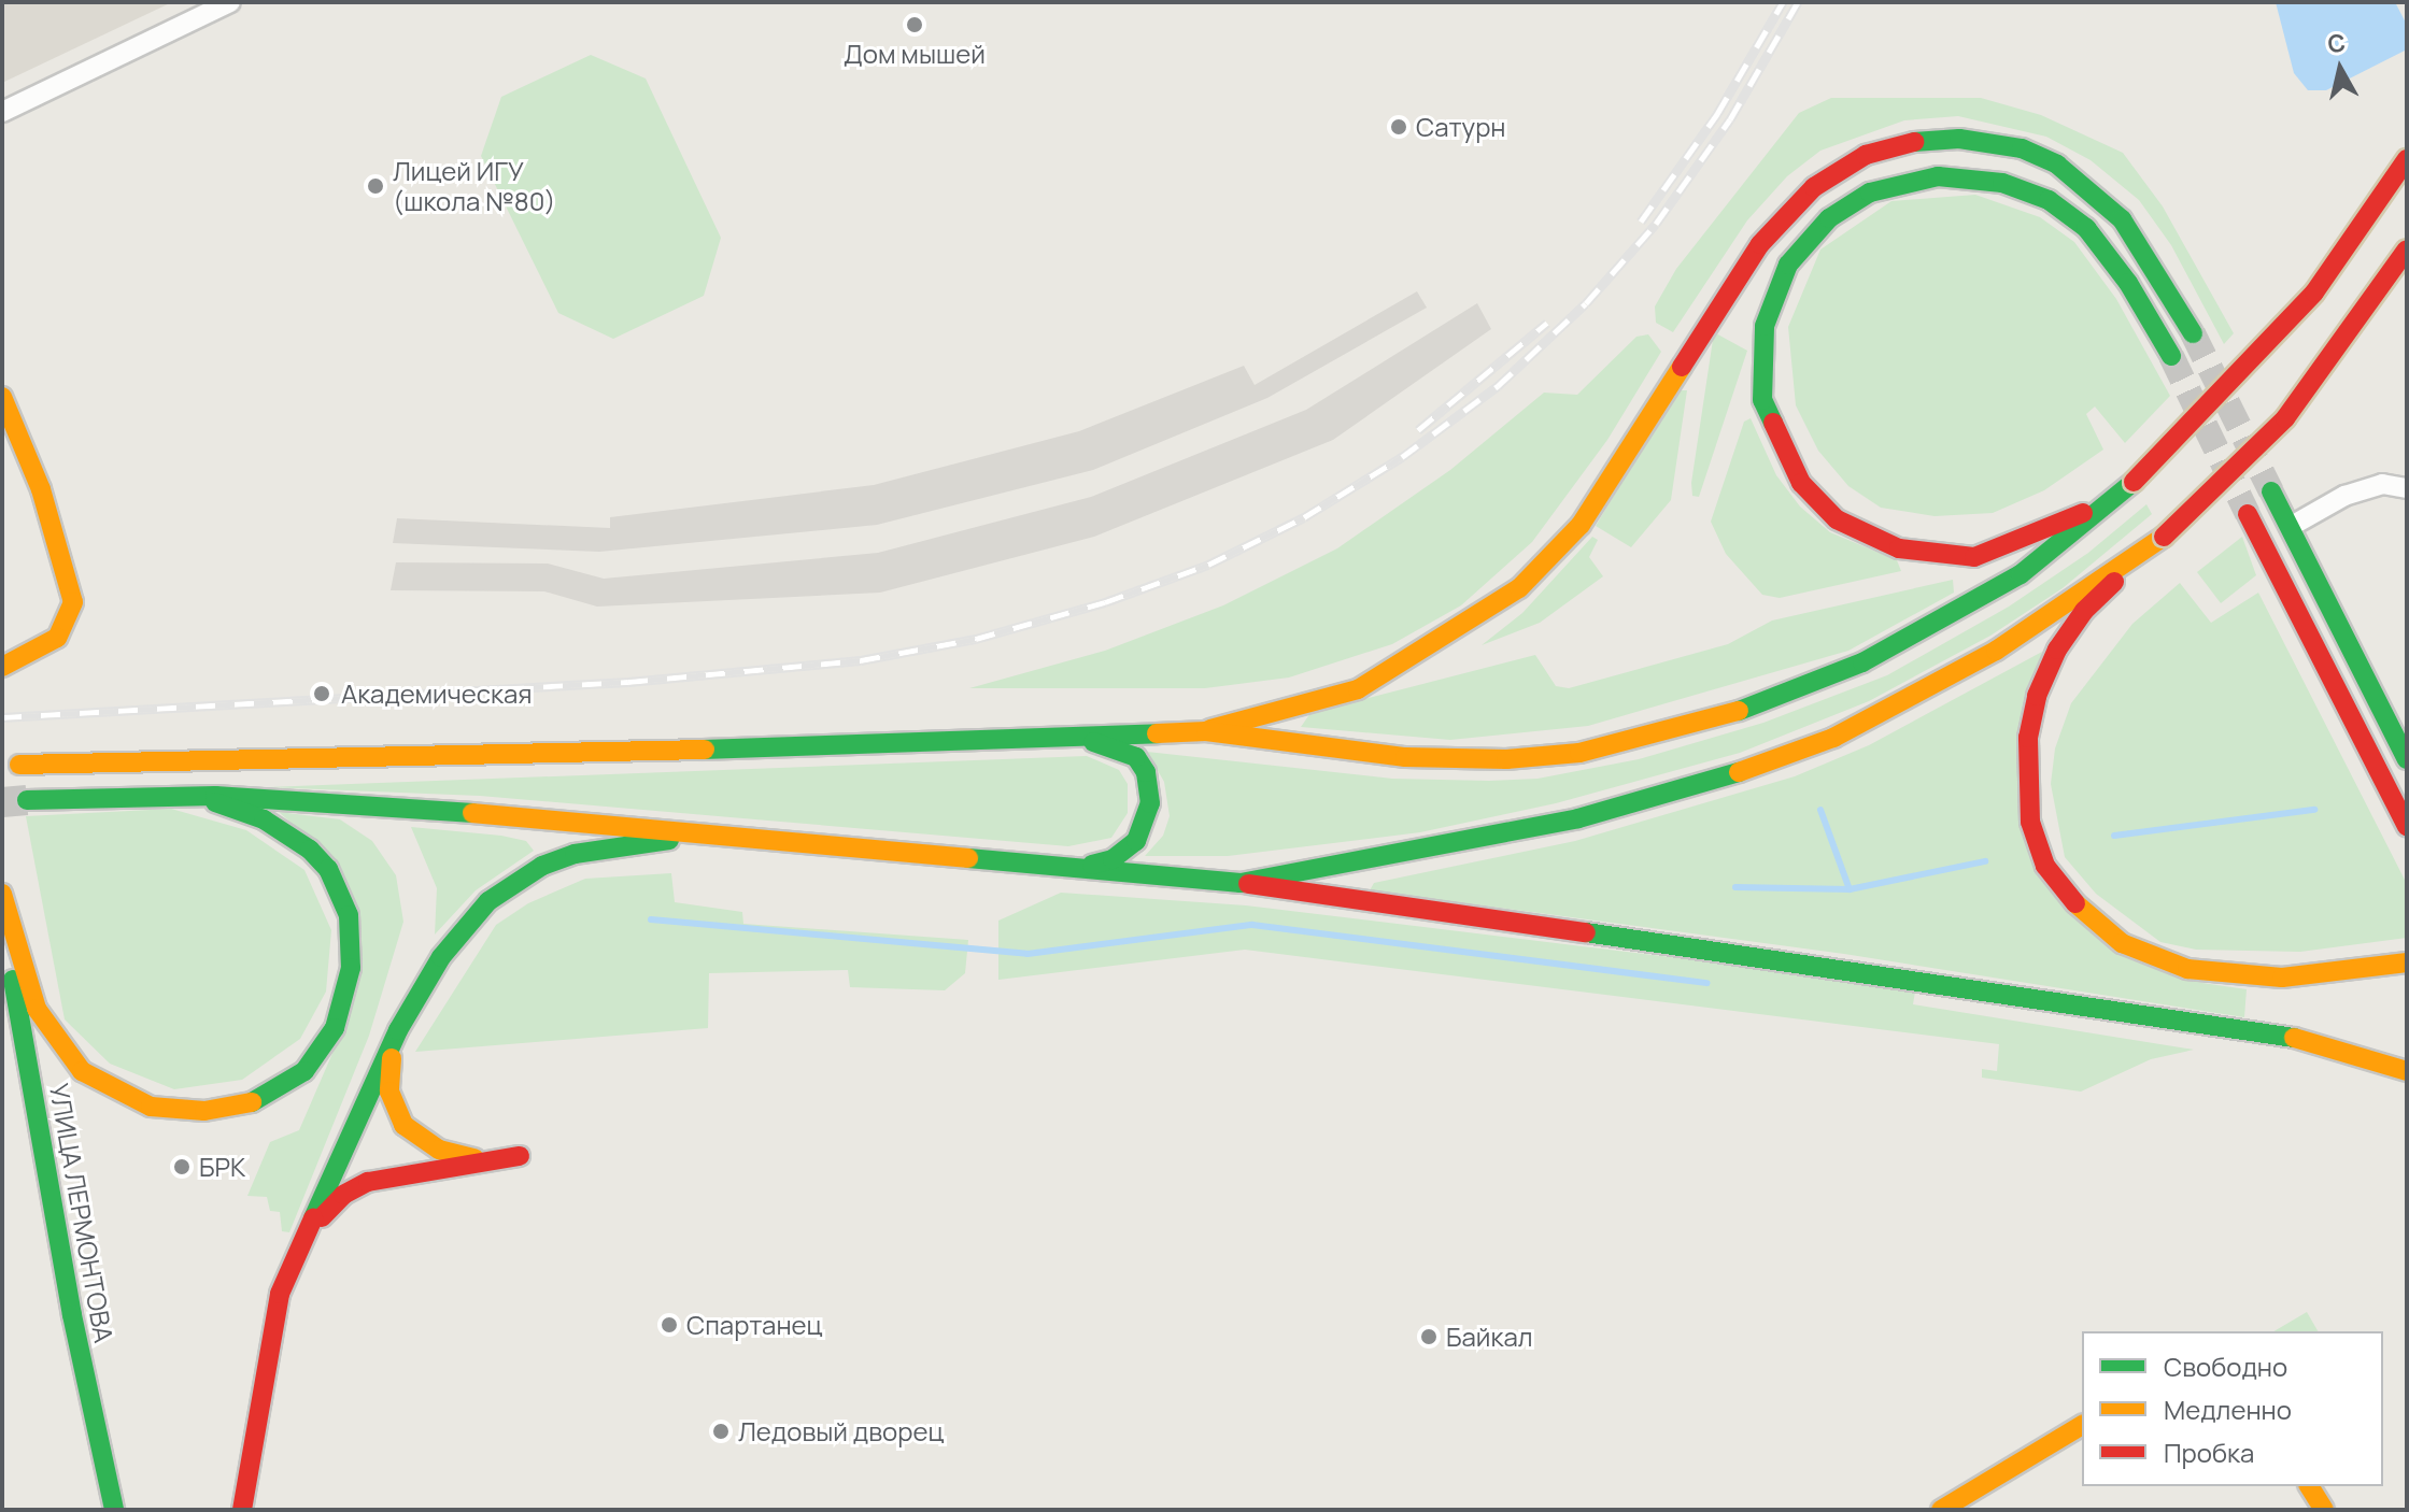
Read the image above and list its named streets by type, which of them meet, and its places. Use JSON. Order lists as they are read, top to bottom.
{
  "streets": {
    "main road": ["УЛИЦА ЛЕРМОНТОВА"]
  },
  "places": [
    "Дом мышей",
    "Сатурн",
    "Лицей ИГУ (школа №80)",
    "Академическая",
    "БРК",
    "Спартанец",
    "Байкал",
    "Ледовый дворец"
  ],
  "legend": ["Свободно", "Медленно", "Пробка"],
  "north": "top"
}
